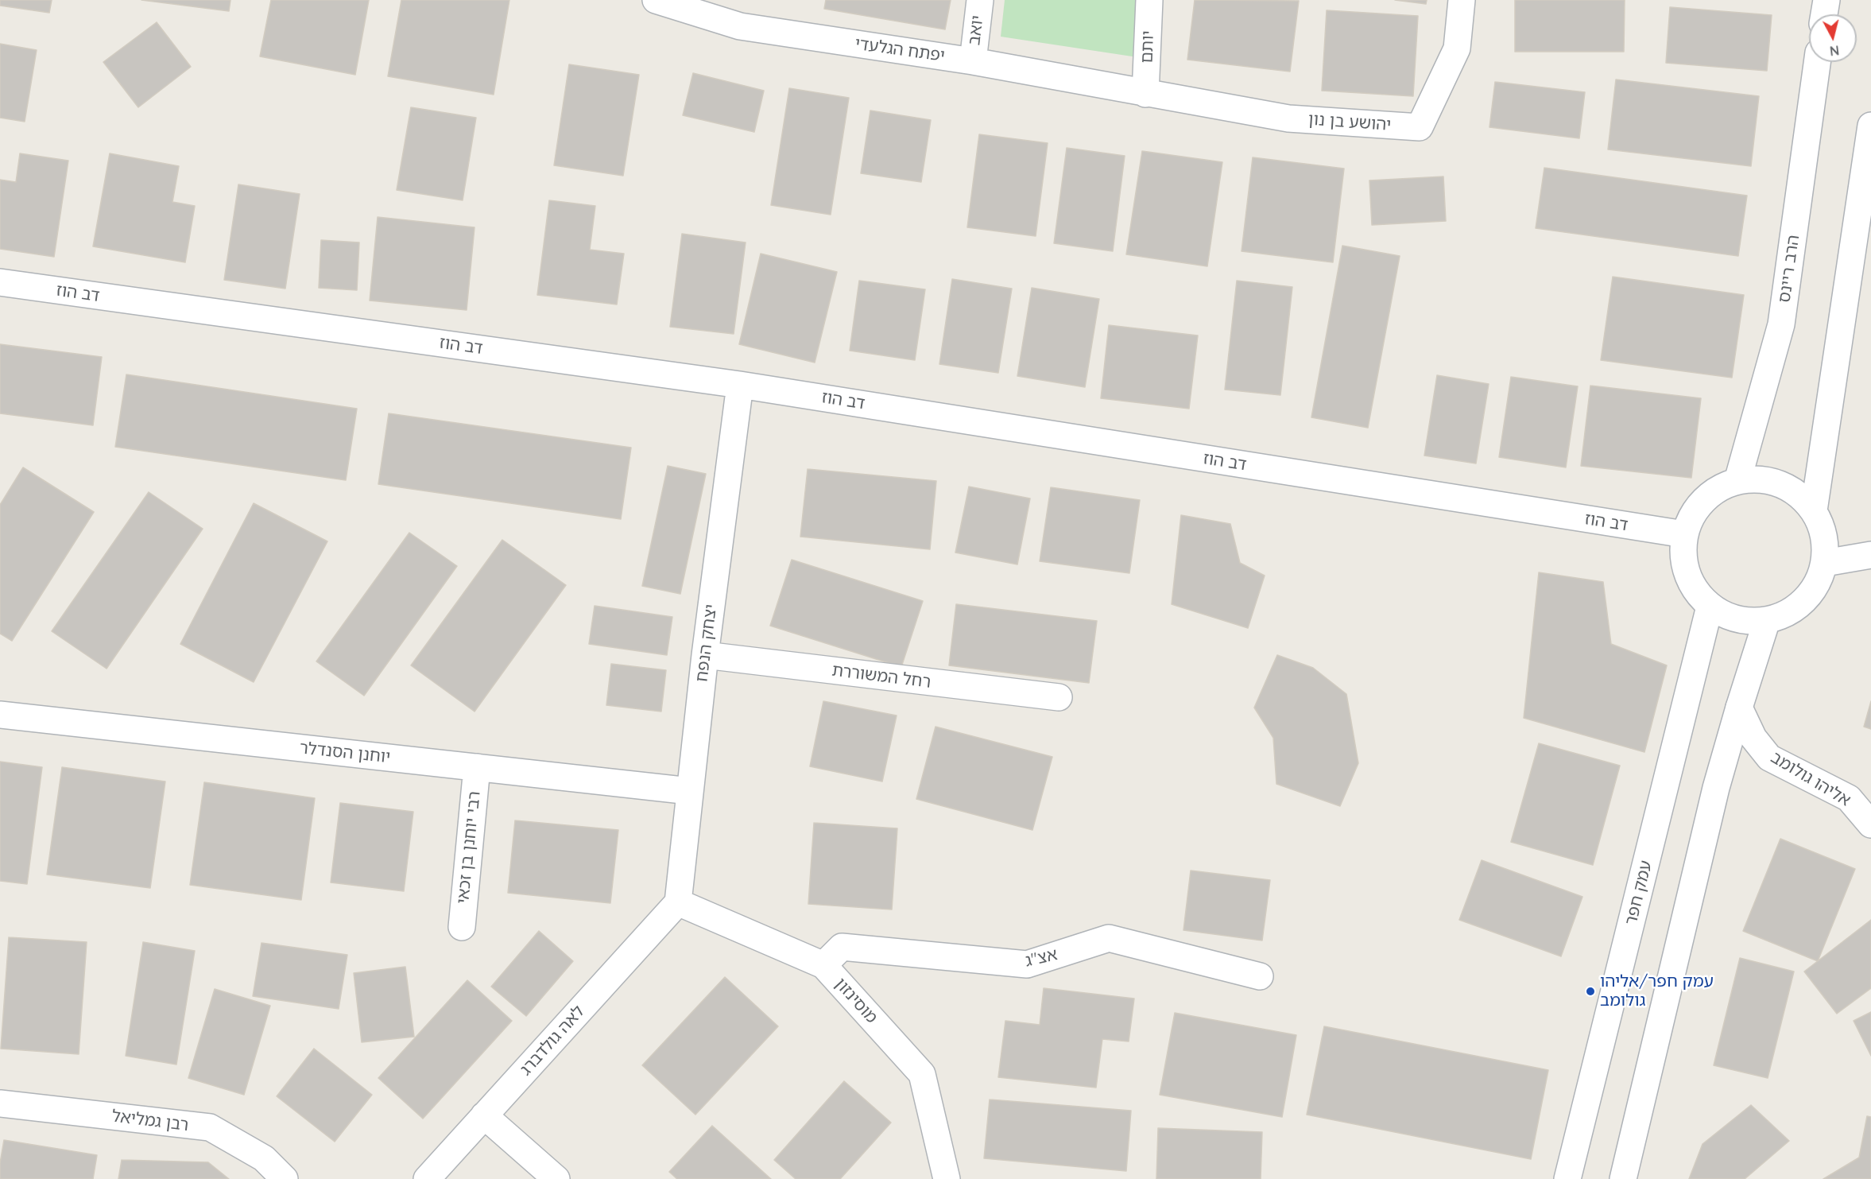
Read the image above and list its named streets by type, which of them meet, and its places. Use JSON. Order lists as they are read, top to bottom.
{
  "streets": {
    "street": [
      "יואב",
      "יותם",
      "יפתח הגלעדי",
      "יהושע בן נון",
      "הרב ריינס",
      "דב הוז",
      "יצחק הנפח",
      "רחל המשוררת",
      "יוחנן הסנדלר",
      "אליהו גולומב",
      "רבי יוחנן בן זכאי",
      "עמק חפר",
      "אצ\"ג",
      "מוסינזון",
      "לאה גולדברג",
      "רבן גמליאל"
    ]
  },
  "crossings": [
    ["יואב", "יפתח הגלעדי"],
    ["יותם", "יפתח הגלעדי"],
    ["יותם", "יהושע בן נון"],
    ["יפתח הגלעדי", "יהושע בן נון"],
    ["הרב ריינס", "דב הוז"],
    ["הרב ריינס", "עמק חפר"],
    ["דב הוז", "יצחק הנפח"],
    ["דב הוז", "עמק חפר"],
    ["יצחק הנפח", "רחל המשוררת"],
    ["יצחק הנפח", "יוחנן הסנדלר"],
    ["יצחק הנפח", "מוסינזון"],
    ["יצחק הנפח", "לאה גולדברג"],
    ["יוחנן הסנדלר", "רבי יוחנן בן זכאי"],
    ["אצ\"ג", "מוסינזון"],
    ["מוסינזון", "לאה גולדברג"]
  ],
  "places": ["עמק חפר/אליהו גולומב"],
  "north": "bottom"
}
